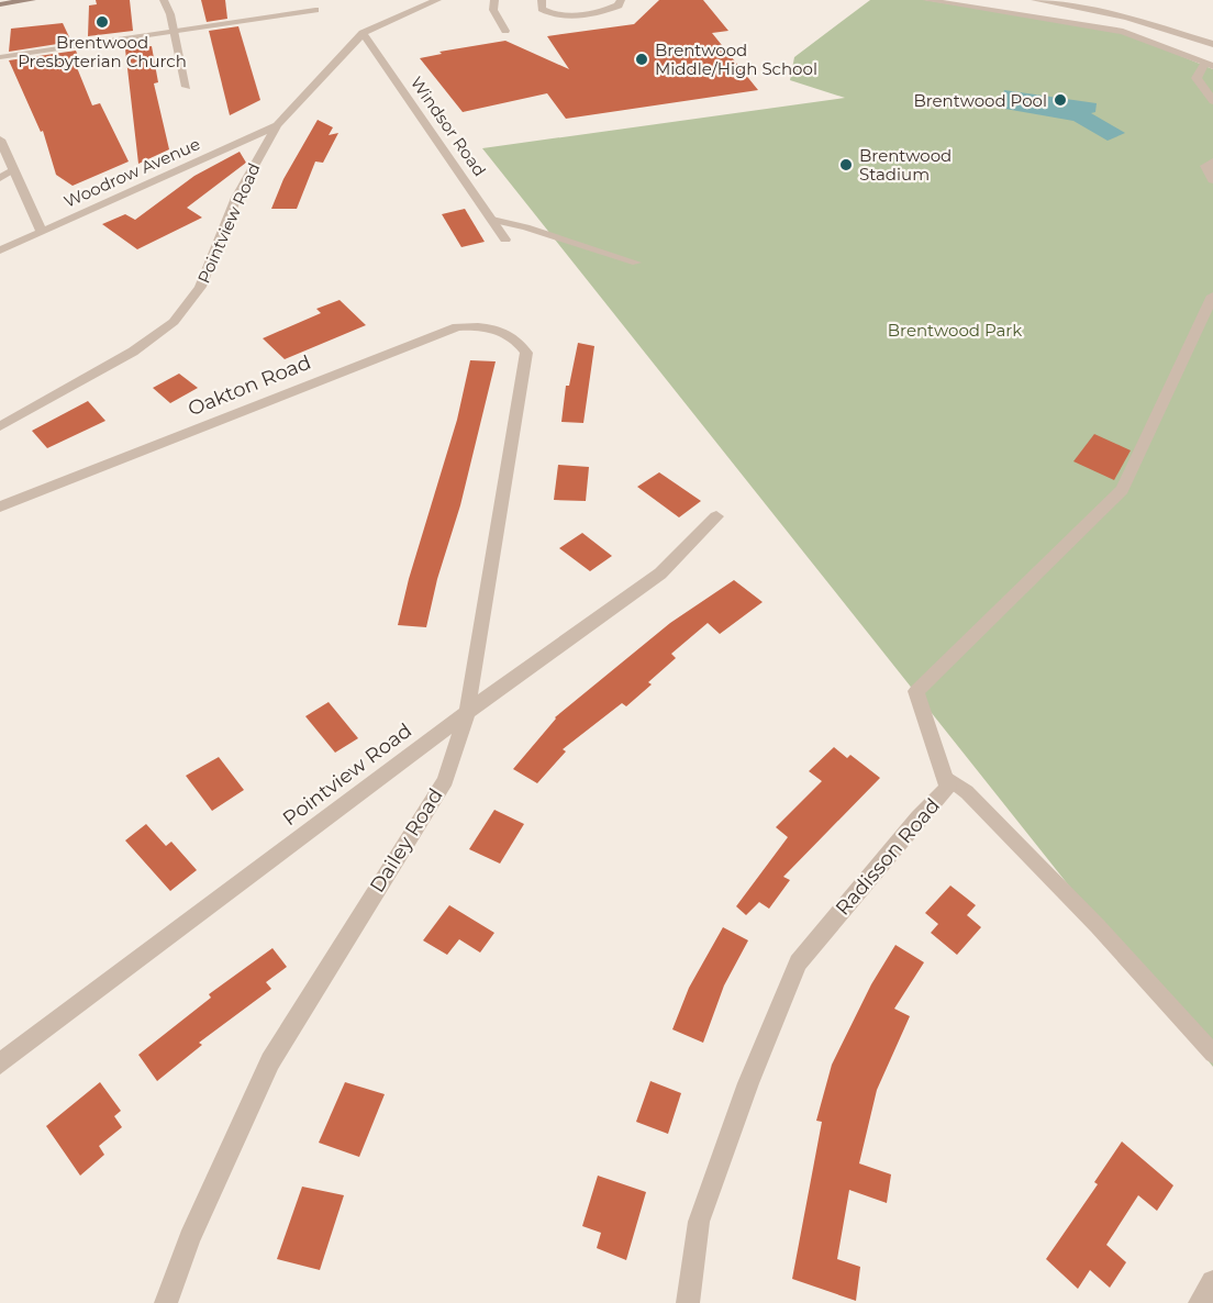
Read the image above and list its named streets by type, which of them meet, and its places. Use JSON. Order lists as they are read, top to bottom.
{
  "streets": {
    "street": [
      "Windsor Road",
      "Woodrow Avenue",
      "Pointview Road",
      "Oakton Road",
      "Dailey Road",
      "Radisson Road"
    ]
  },
  "crossings": [
    ["Windsor Road", "Pointview Road"],
    ["Woodrow Avenue", "Pointview Road"],
    ["Pointview Road", "Dailey Road"],
    ["Oakton Road", "Dailey Road"]
  ],
  "parks": ["Brentwood Park"],
  "places": [
    "Brentwood Presbyterian Church",
    "Brentwood Middle/High School",
    "Brentwood Pool",
    "Brentwood Stadium"
  ]
}
